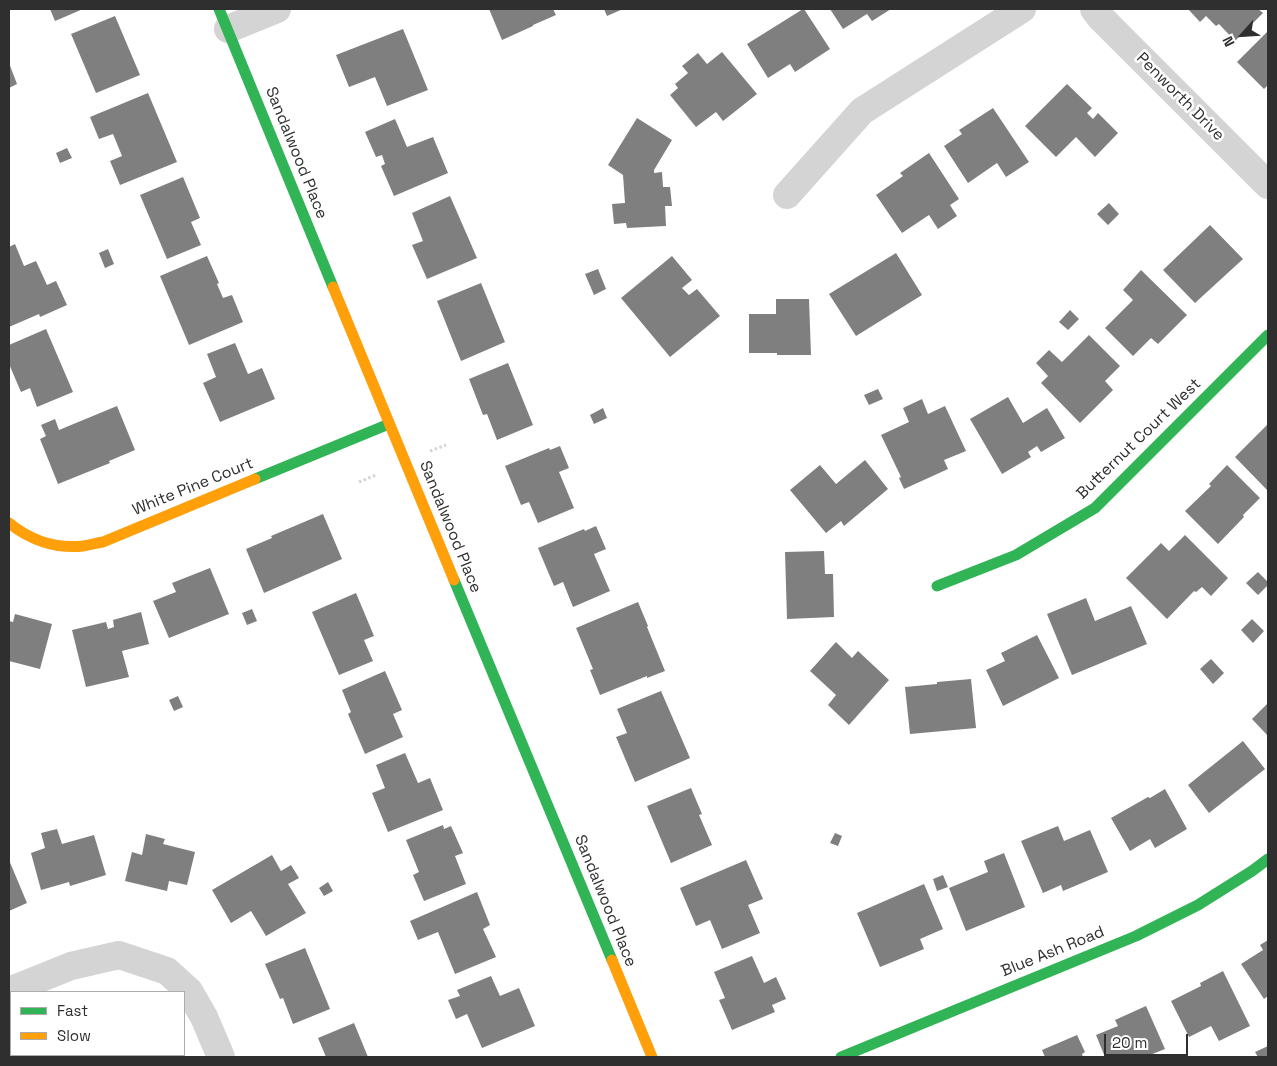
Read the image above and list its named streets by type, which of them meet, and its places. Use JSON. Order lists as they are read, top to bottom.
{
  "streets": {
    "street": [
      "Penworth Drive",
      "Sandalwood Place",
      "Butternut Court West",
      "White Pine Court",
      "Blue Ash Road"
    ]
  },
  "crossings": [
    ["Sandalwood Place", "White Pine Court"]
  ],
  "legend": ["Fast", "Slow"],
  "scale_bar": "20 m",
  "north": "bottom left"
}
